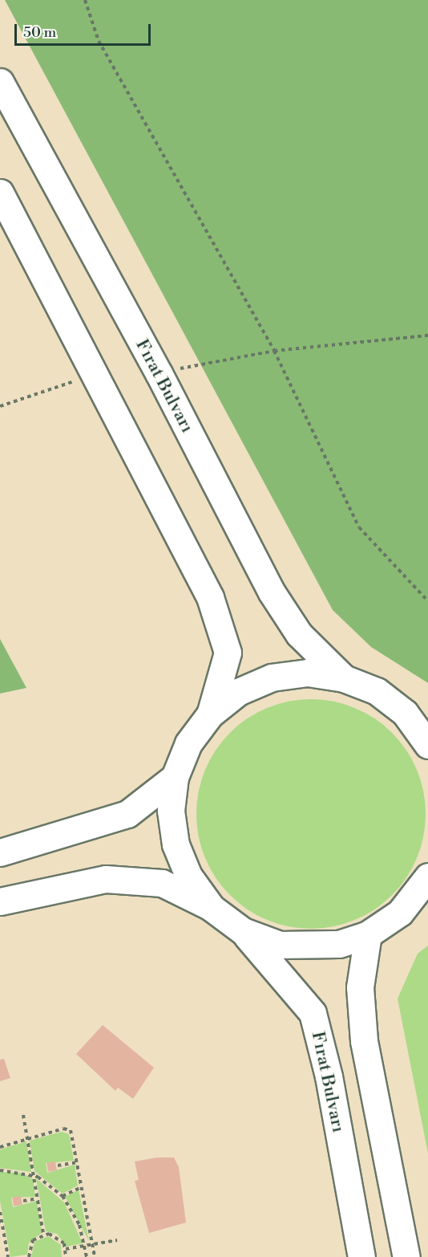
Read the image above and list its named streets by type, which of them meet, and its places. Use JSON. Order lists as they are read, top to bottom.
{
  "streets": {
    "main road": ["Fırat Bulvarı"]
  },
  "scale_bar": "50 m"
}
